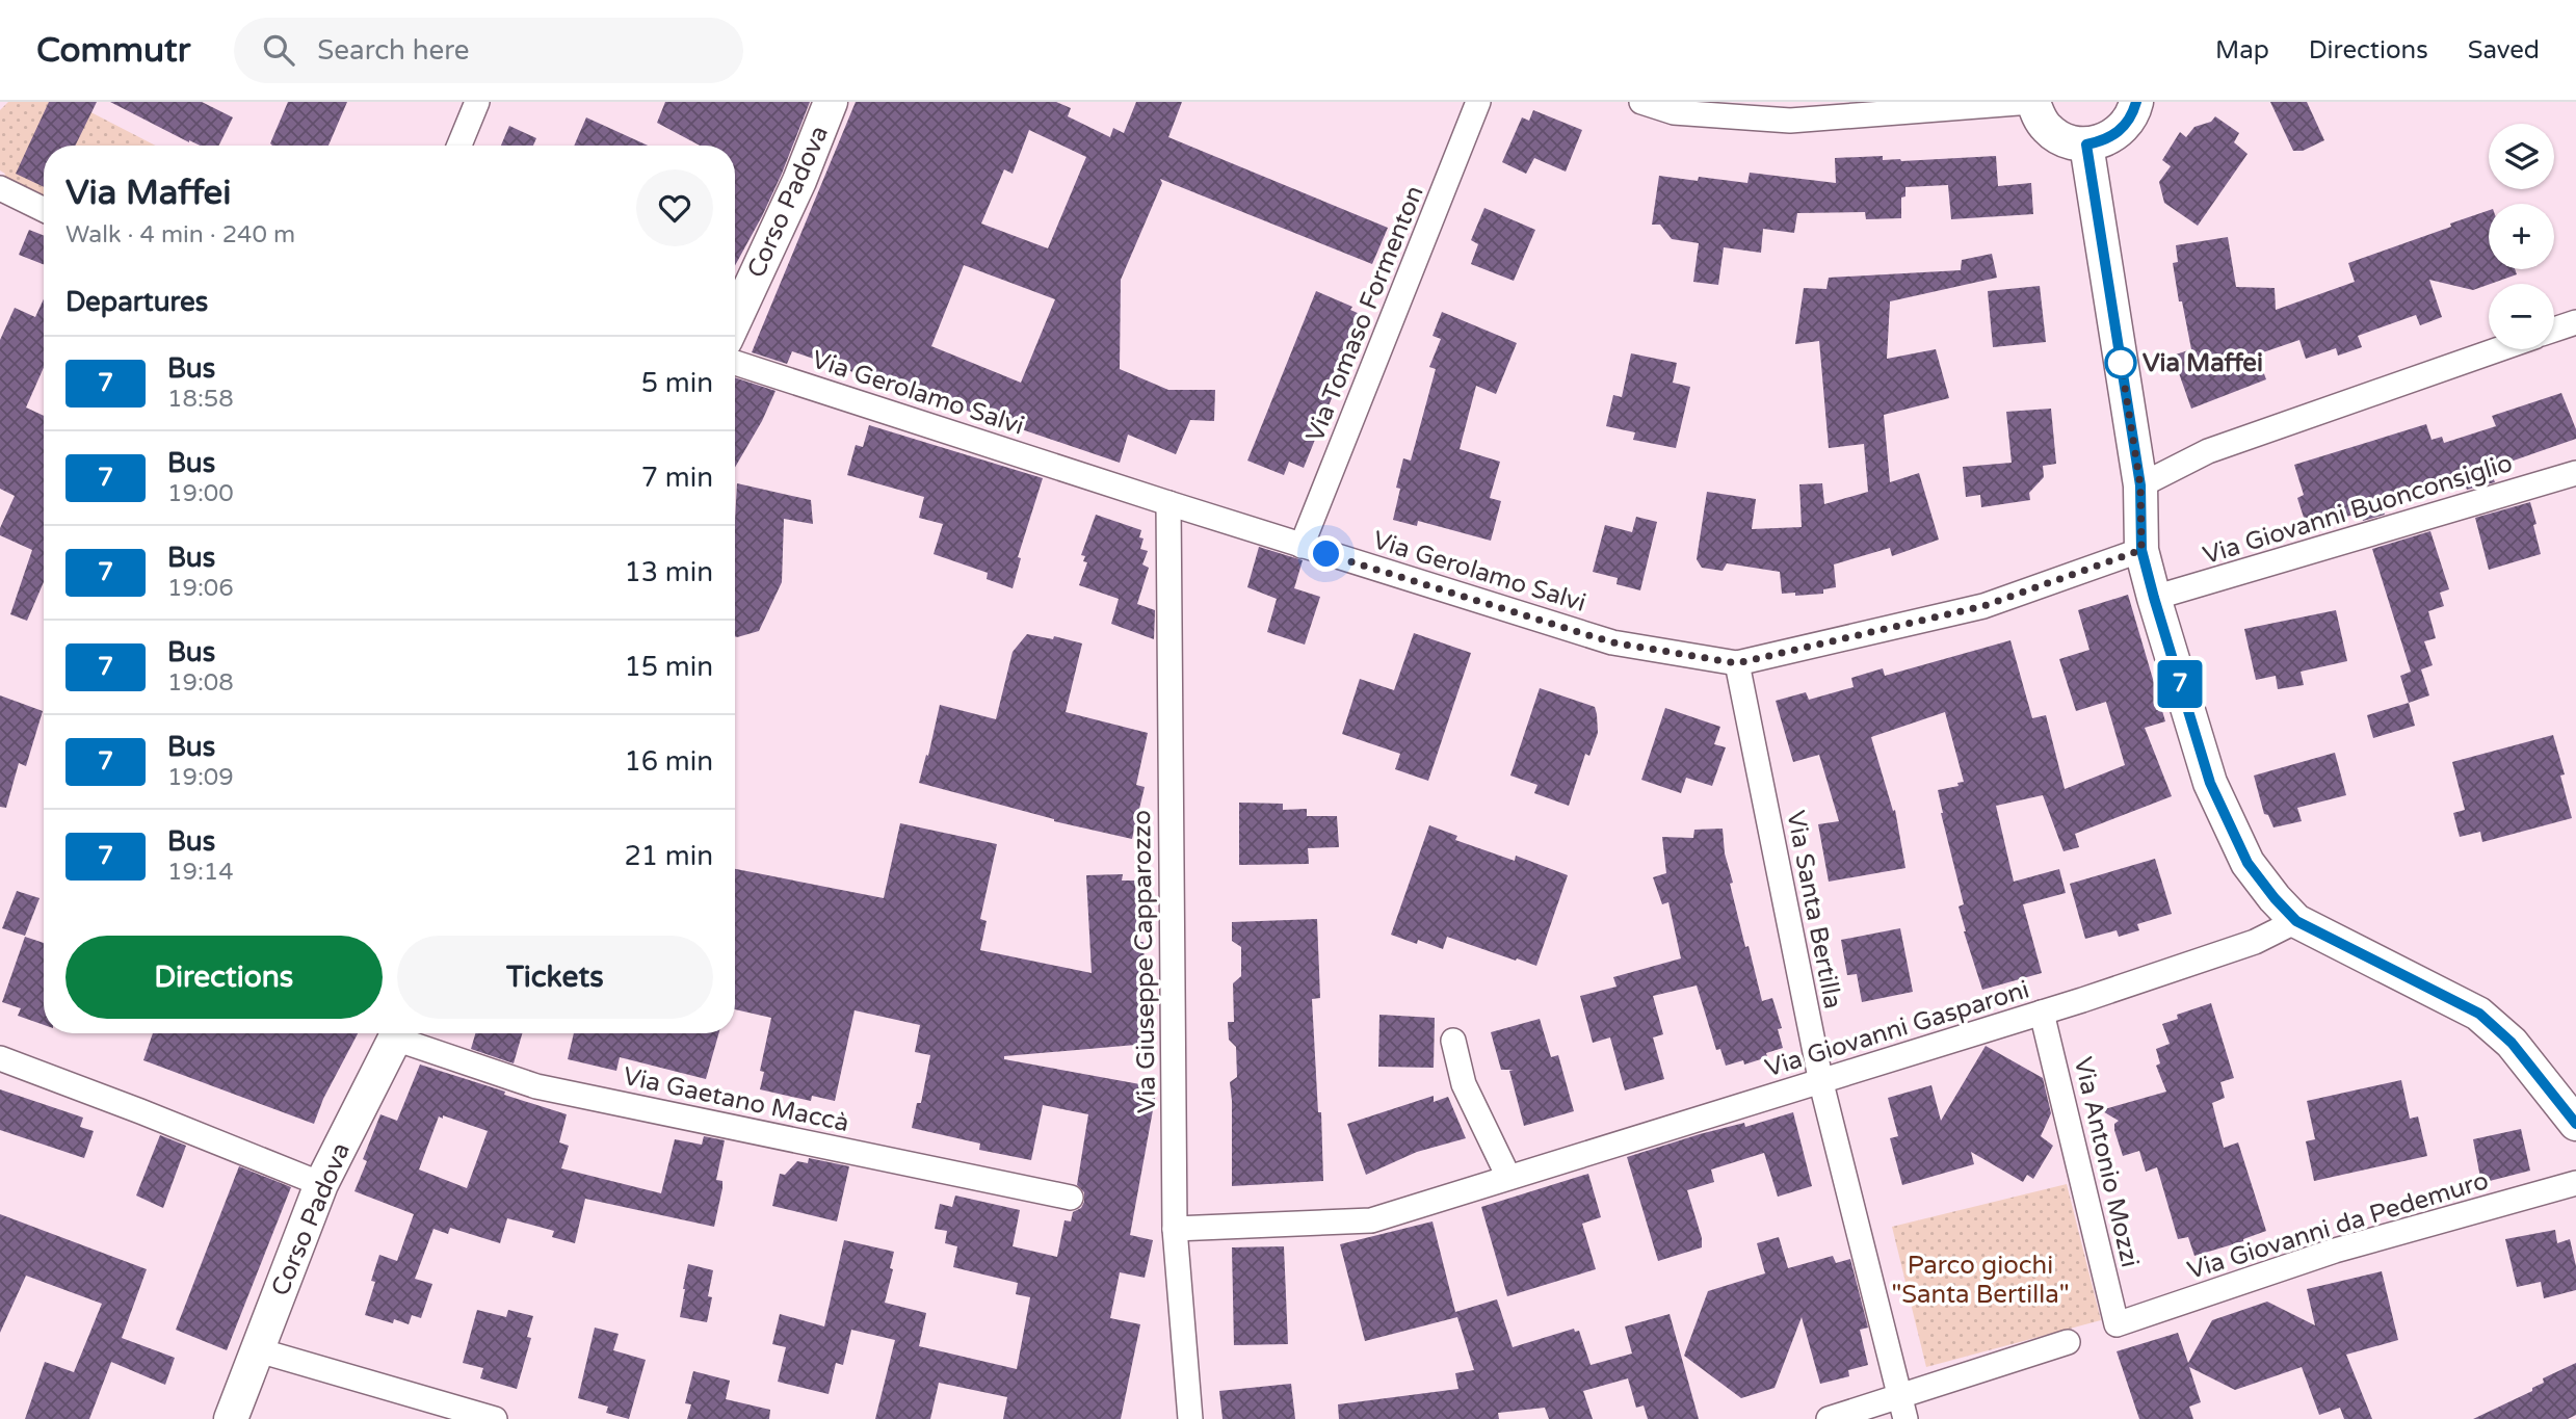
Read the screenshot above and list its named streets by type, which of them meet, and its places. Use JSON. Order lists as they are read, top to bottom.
{
  "streets": {
    "street": [
      "Corso Padova",
      "Via Tomaso Formenton",
      "Via Gerolamo Salvi",
      "Via Giovanni Buonconsiglio",
      "Via Santa Bertilla",
      "Via Giuseppe Capparozzo",
      "Via Giovanni Gasparoni",
      "Via Gaetano Maccà",
      "Via Antonio Mozzi",
      "Via Giovanni da Pedemuro"
    ]
  },
  "crossings": [
    ["Via Tomaso Formenton", "Via Gerolamo Salvi"],
    ["Via Gerolamo Salvi", "Via Santa Bertilla"],
    ["Via Gerolamo Salvi", "Via Giuseppe Capparozzo"],
    ["Via Santa Bertilla", "Via Giovanni Gasparoni"],
    ["Via Giuseppe Capparozzo", "Via Giovanni Gasparoni"],
    ["Via Giovanni Gasparoni", "Via Antonio Mozzi"],
    ["Via Antonio Mozzi", "Via Giovanni da Pedemuro"]
  ],
  "parks": ["Parco giochi \"Santa Bertilla\""],
  "places": ["Via Maffei"],
  "lines": ["bus line 7"],
  "page": {
    "header": "Commutr",
    "search": "Search here",
    "nav": ["Map", "Directions", "Saved"],
    "on_map": "7",
    "map_buttons": ["+", "−"],
    "heading": [
      ["Via Maffei", "Walk · 4 min · 240 m"],
      "Departures"
    ],
    "list": [
      {
        "mark": "7",
        "name": "Bus",
        "note": "18:58",
        "value": "5 min"
      },
      {
        "mark": "7",
        "name": "Bus",
        "note": "19:00",
        "value": "7 min"
      },
      {
        "mark": "7",
        "name": "Bus",
        "note": "19:06",
        "value": "13 min"
      },
      {
        "mark": "7",
        "name": "Bus",
        "note": "19:08",
        "value": "15 min"
      },
      {
        "mark": "7",
        "name": "Bus",
        "note": "19:09",
        "value": "16 min"
      },
      {
        "mark": "7",
        "name": "Bus",
        "note": "19:14",
        "value": "21 min"
      }
    ],
    "buttons": ["Directions", "Tickets"]
  }
}
